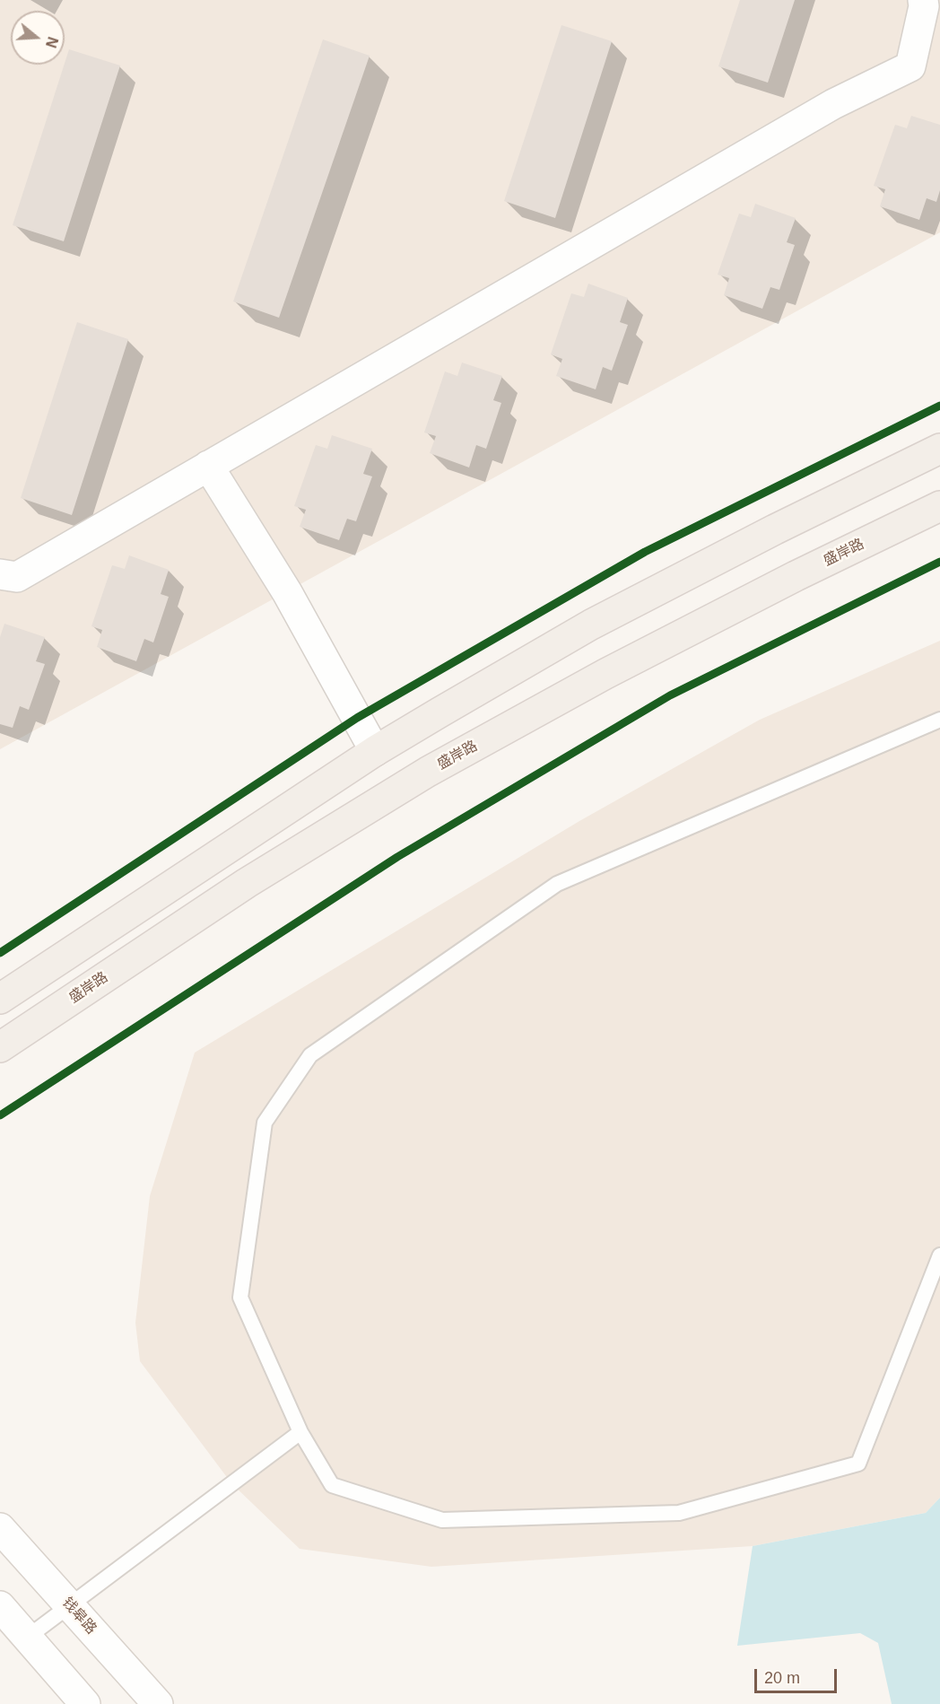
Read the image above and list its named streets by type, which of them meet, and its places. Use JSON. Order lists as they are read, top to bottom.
{
  "streets": {
    "main road": ["盛岸路"],
    "street": ["钱皋路"]
  },
  "scale_bar": "20 m",
  "north": "right"
}
